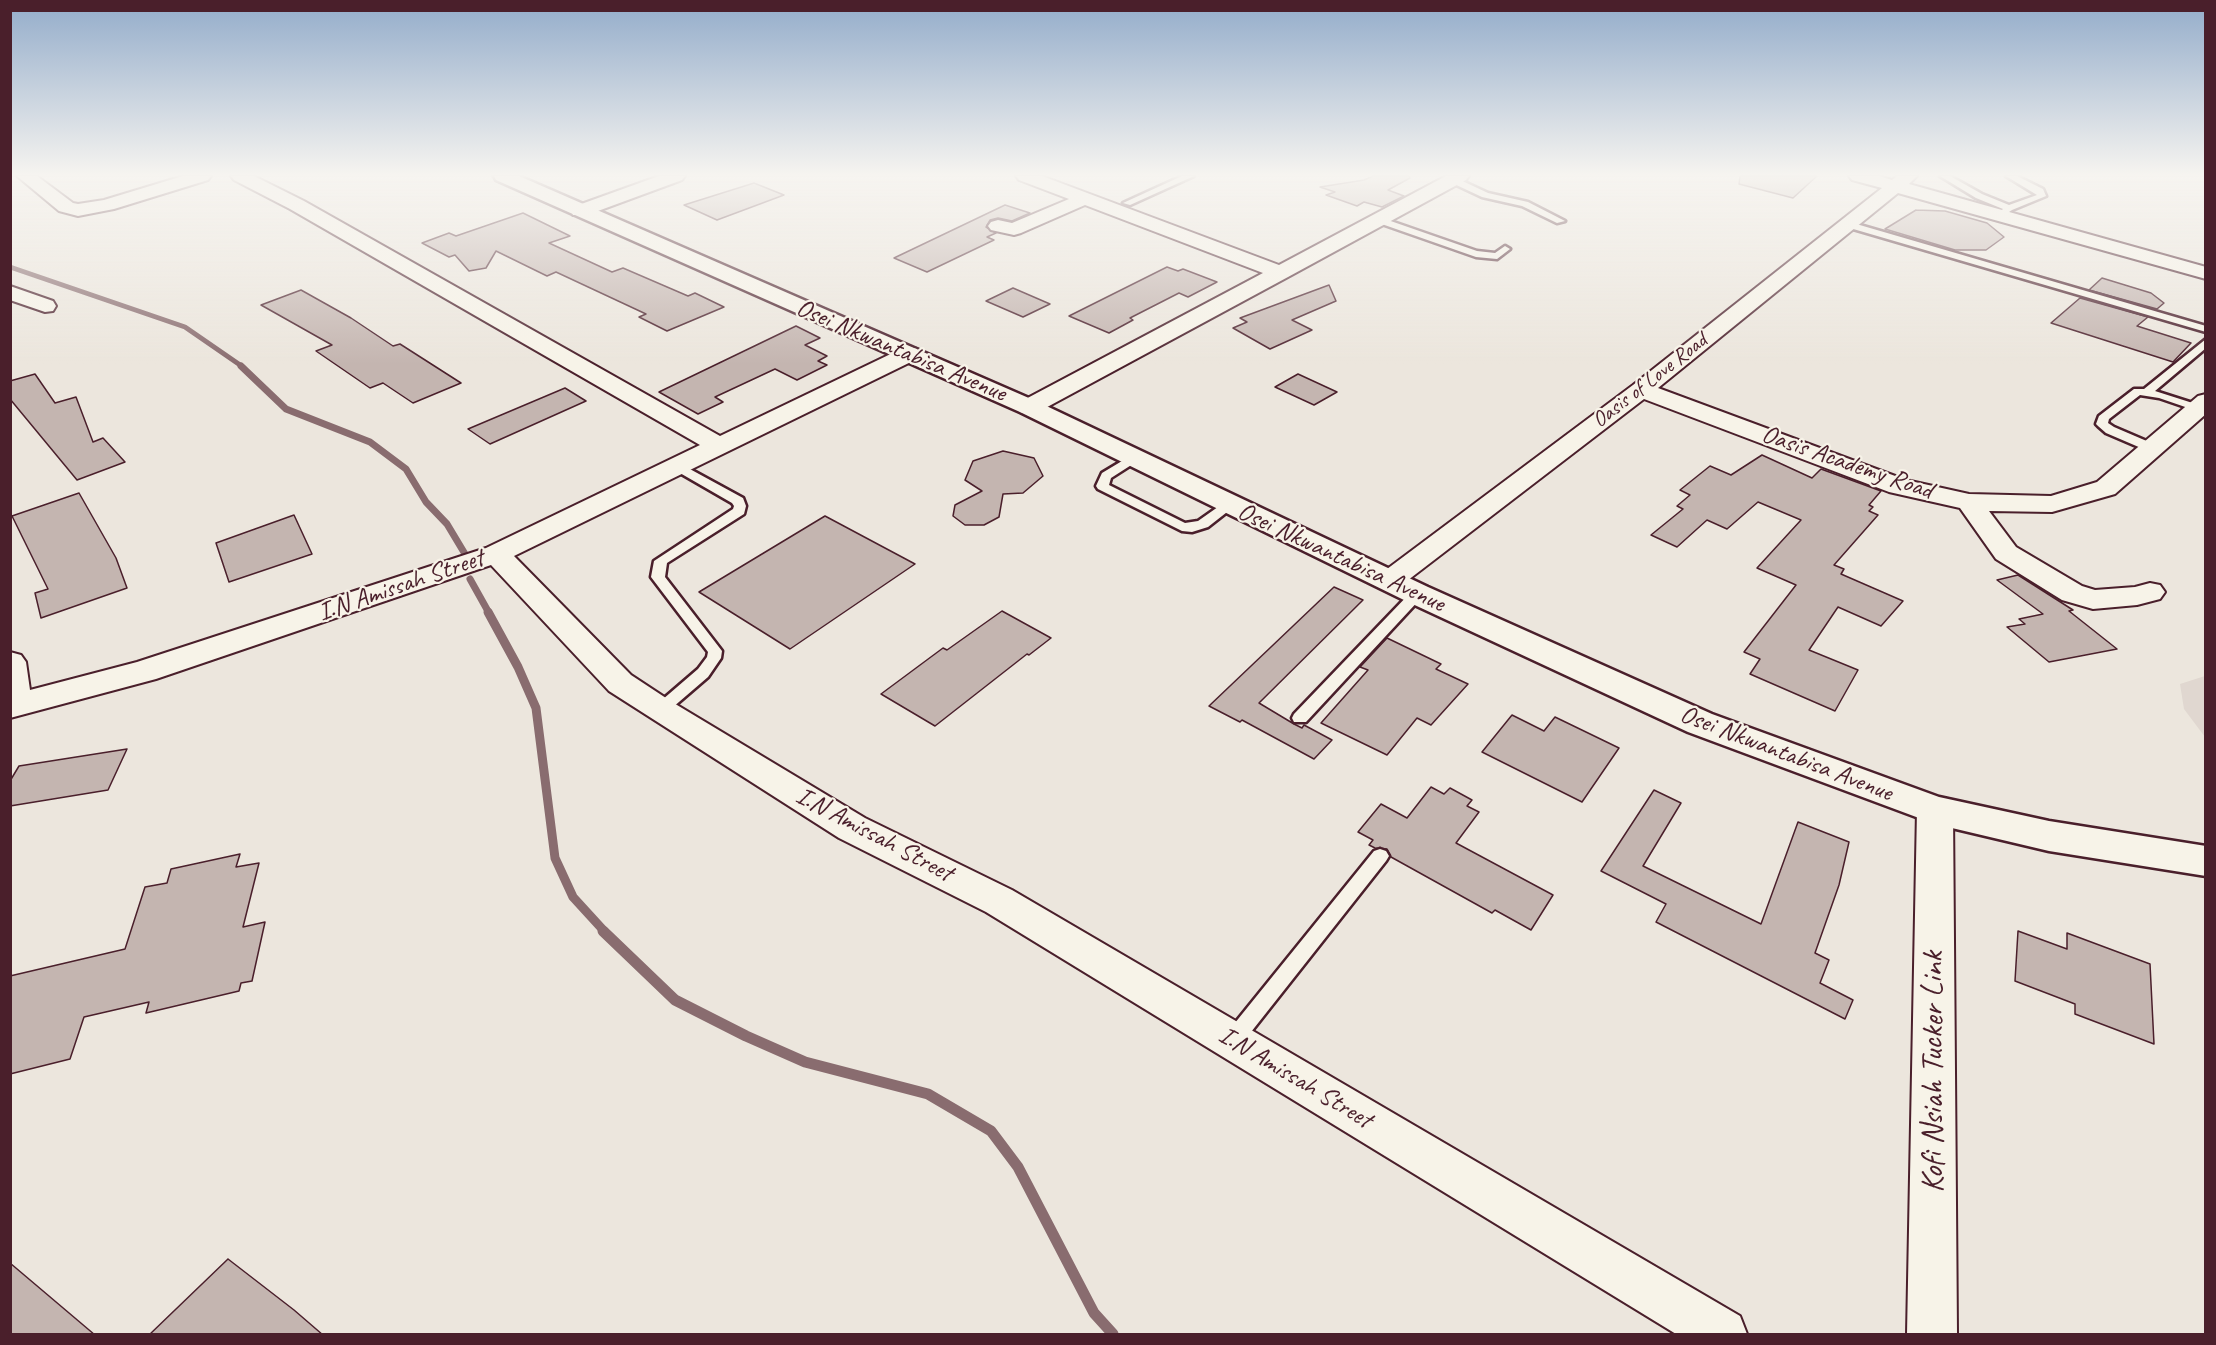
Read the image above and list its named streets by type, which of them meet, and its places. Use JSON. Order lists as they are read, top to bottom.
{
  "streets": {
    "street": [
      "Osei Nkwantabisa Avenue",
      "Oasis of Love Road",
      "Oasis Academy Road",
      "I.N Amissah Street",
      "Kofi Nsiah Tucker Link"
    ]
  },
  "crossings": [
    ["Osei Nkwantabisa Avenue", "Oasis of Love Road"],
    ["Osei Nkwantabisa Avenue", "Kofi Nsiah Tucker Link"],
    ["Oasis of Love Road", "Oasis Academy Road"]
  ]
}
